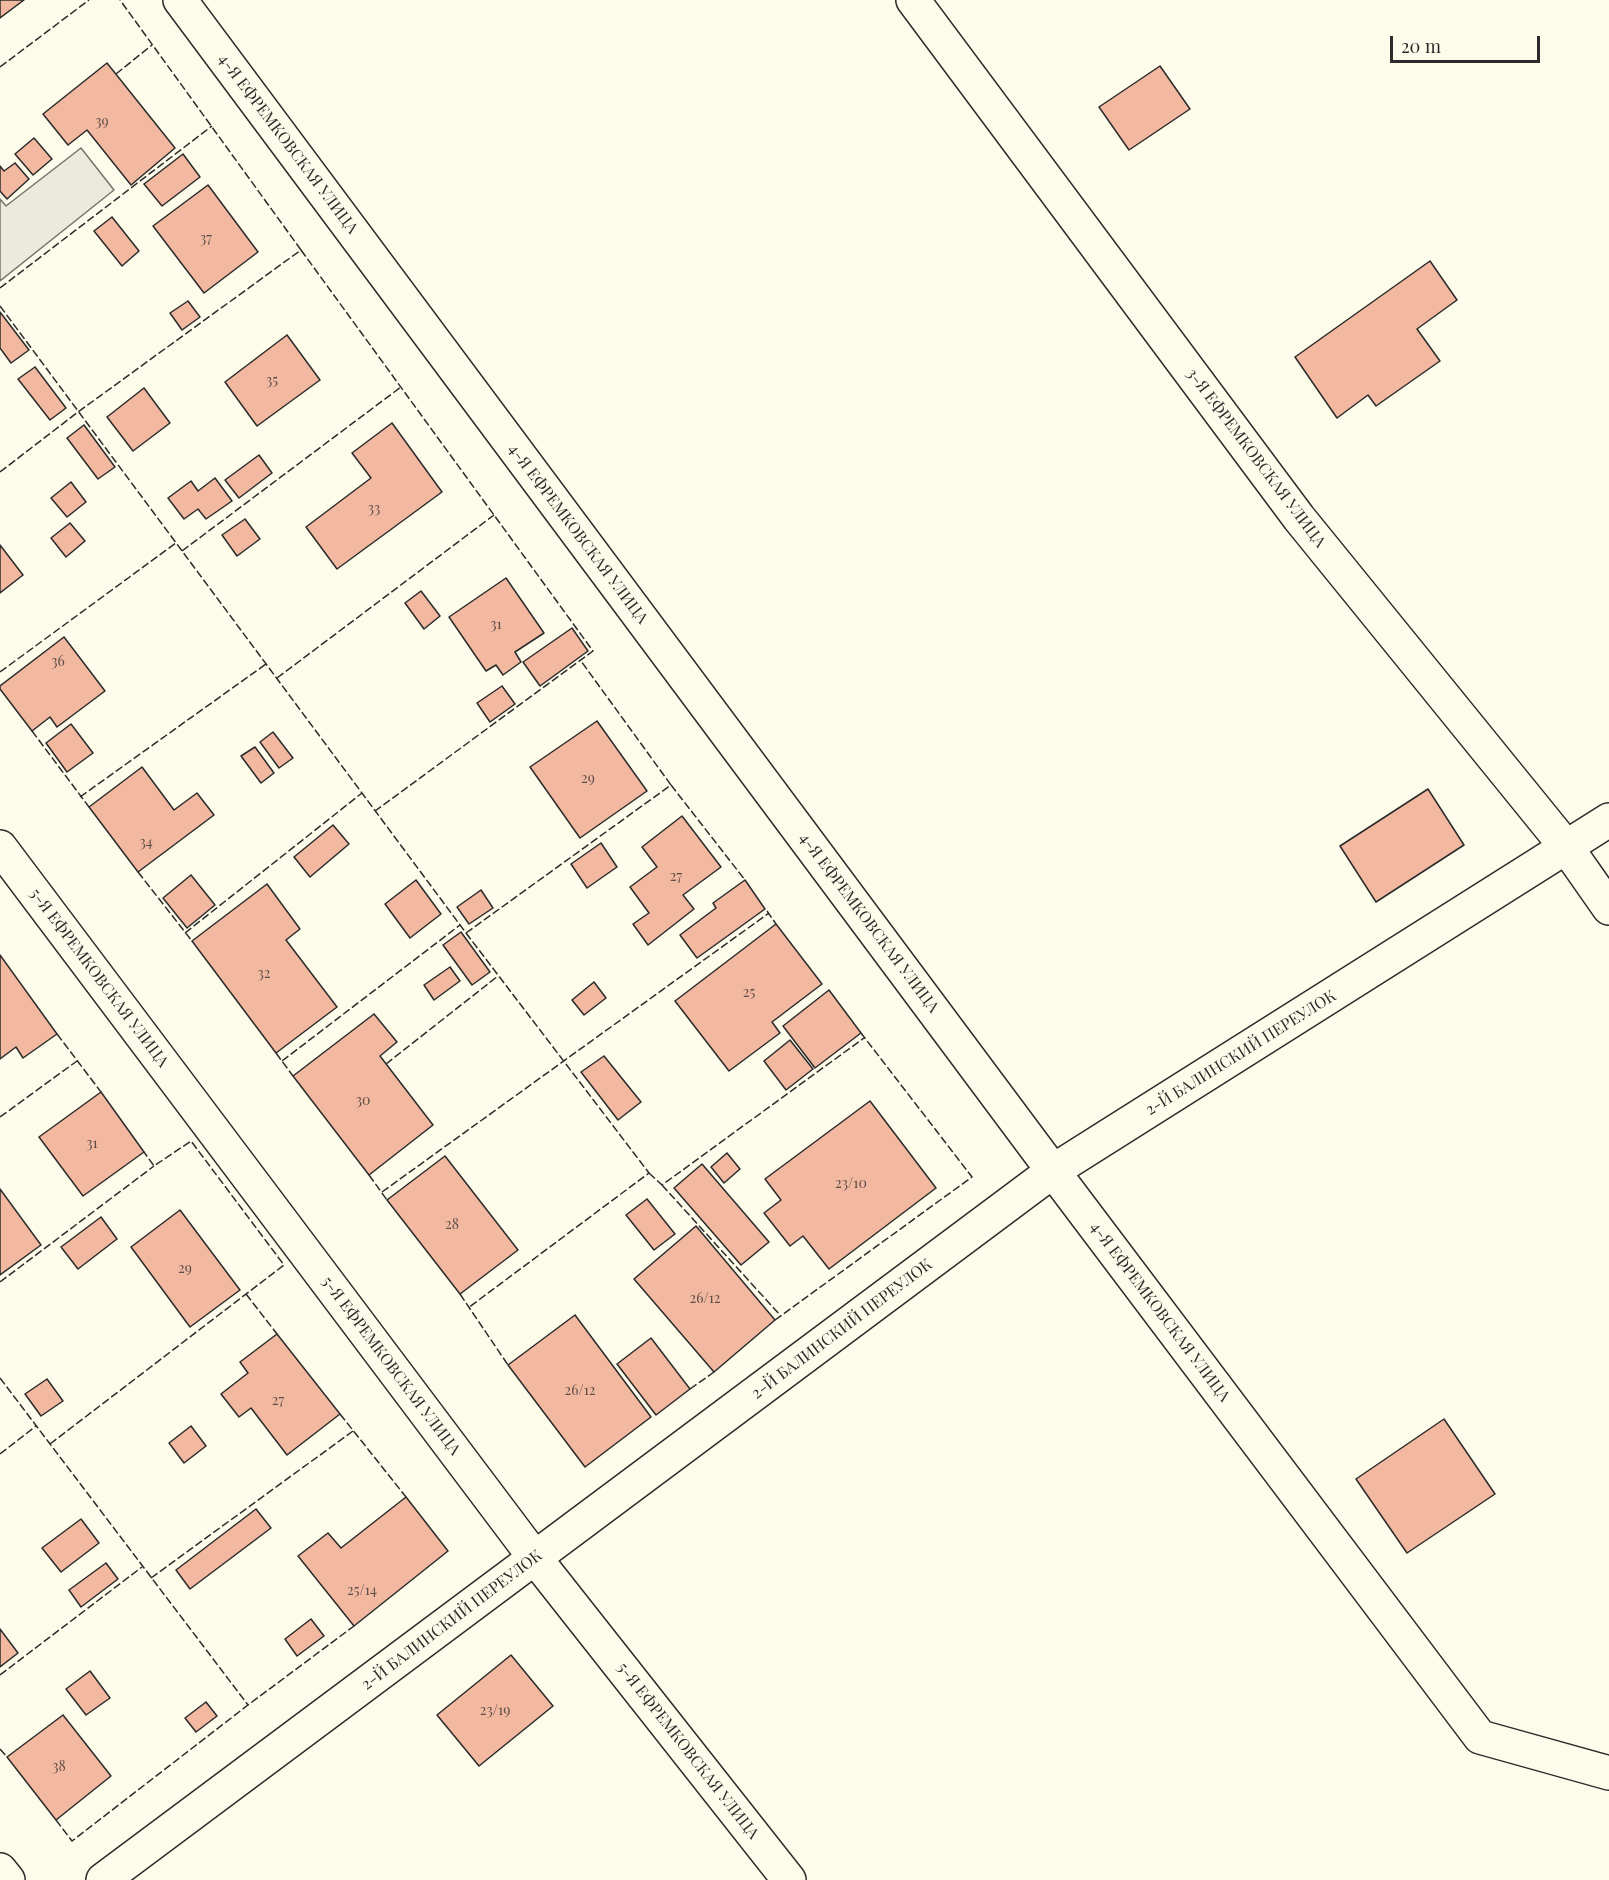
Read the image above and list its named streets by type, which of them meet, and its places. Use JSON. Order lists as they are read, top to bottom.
{
  "streets": {
    "street": [
      "4-Я ЕФРЕМКОВСКАЯ УЛИЦА",
      "3-Я ЕФРЕМКОВСКАЯ УЛИЦА",
      "5-Я ЕФРЕМКОВСКАЯ УЛИЦА",
      "2-Й БАЛИНСКИЙ ПЕРЕУЛОК"
    ]
  },
  "crossings": [
    ["4-Я ЕФРЕМКОВСКАЯ УЛИЦА", "2-Й БАЛИНСКИЙ ПЕРЕУЛОК"],
    ["3-Я ЕФРЕМКОВСКАЯ УЛИЦА", "2-Й БАЛИНСКИЙ ПЕРЕУЛОК"],
    ["5-Я ЕФРЕМКОВСКАЯ УЛИЦА", "2-Й БАЛИНСКИЙ ПЕРЕУЛОК"]
  ],
  "house_numbers": [
    "39",
    "37",
    "35",
    "33",
    "31",
    "36",
    "29",
    "34",
    "27",
    "32",
    "25",
    "30",
    "31",
    "23/10",
    "28",
    "29",
    "26/12",
    "26/12",
    "27",
    "25/14",
    "23/19",
    "38"
  ],
  "scale_bar": "20 m"
}
